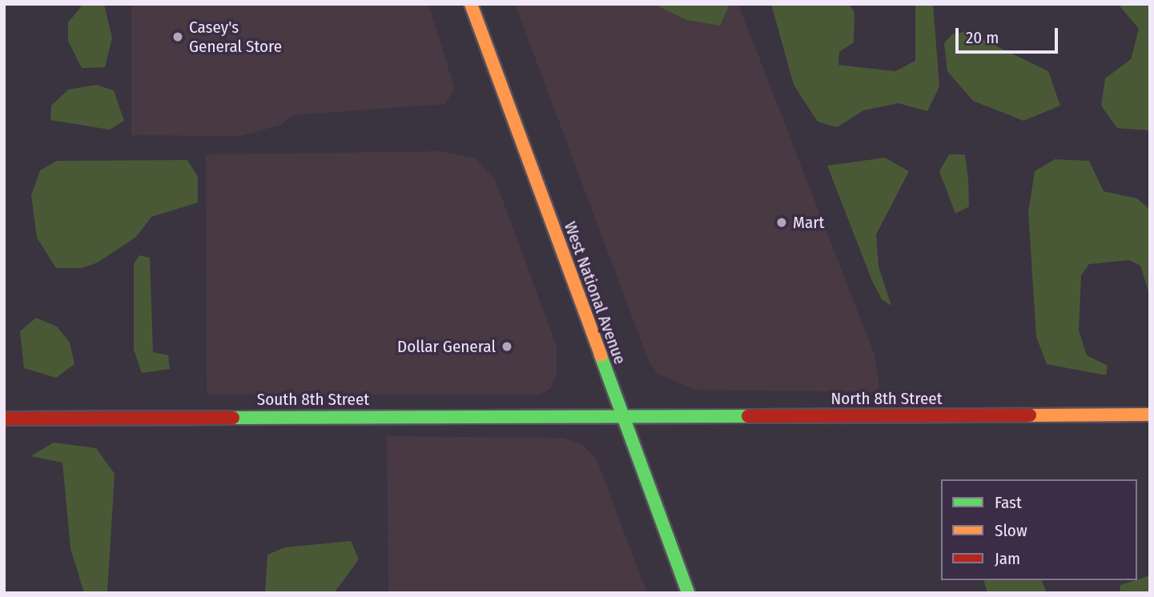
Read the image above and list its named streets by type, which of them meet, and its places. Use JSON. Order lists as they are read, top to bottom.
{
  "streets": {
    "street": ["West National Avenue", "North 8th Street", "South 8th Street"]
  },
  "crossings": [
    ["West National Avenue", "North 8th Street"],
    ["West National Avenue", "South 8th Street"],
    ["North 8th Street", "South 8th Street"]
  ],
  "places": ["Casey's General Store", "Mart", "Dollar General"],
  "legend": ["Fast", "Slow", "Jam"],
  "scale_bar": "20 m"
}
